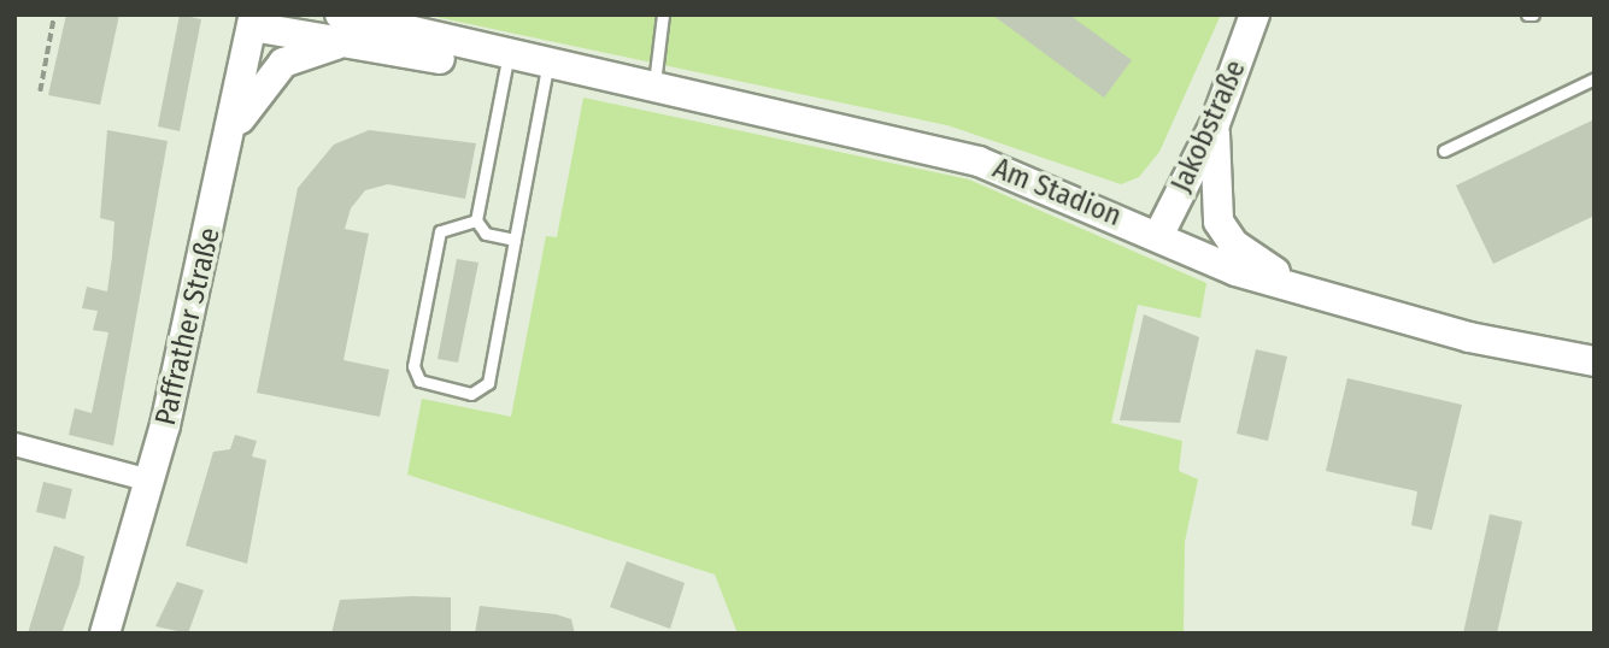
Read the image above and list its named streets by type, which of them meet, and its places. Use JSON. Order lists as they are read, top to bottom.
{
  "streets": {
    "main road": ["Jakobstraße", "Am Stadion", "Paffrather Straße"]
  },
  "crossings": [
    ["Jakobstraße", "Am Stadion"],
    ["Am Stadion", "Paffrather Straße"]
  ]
}
